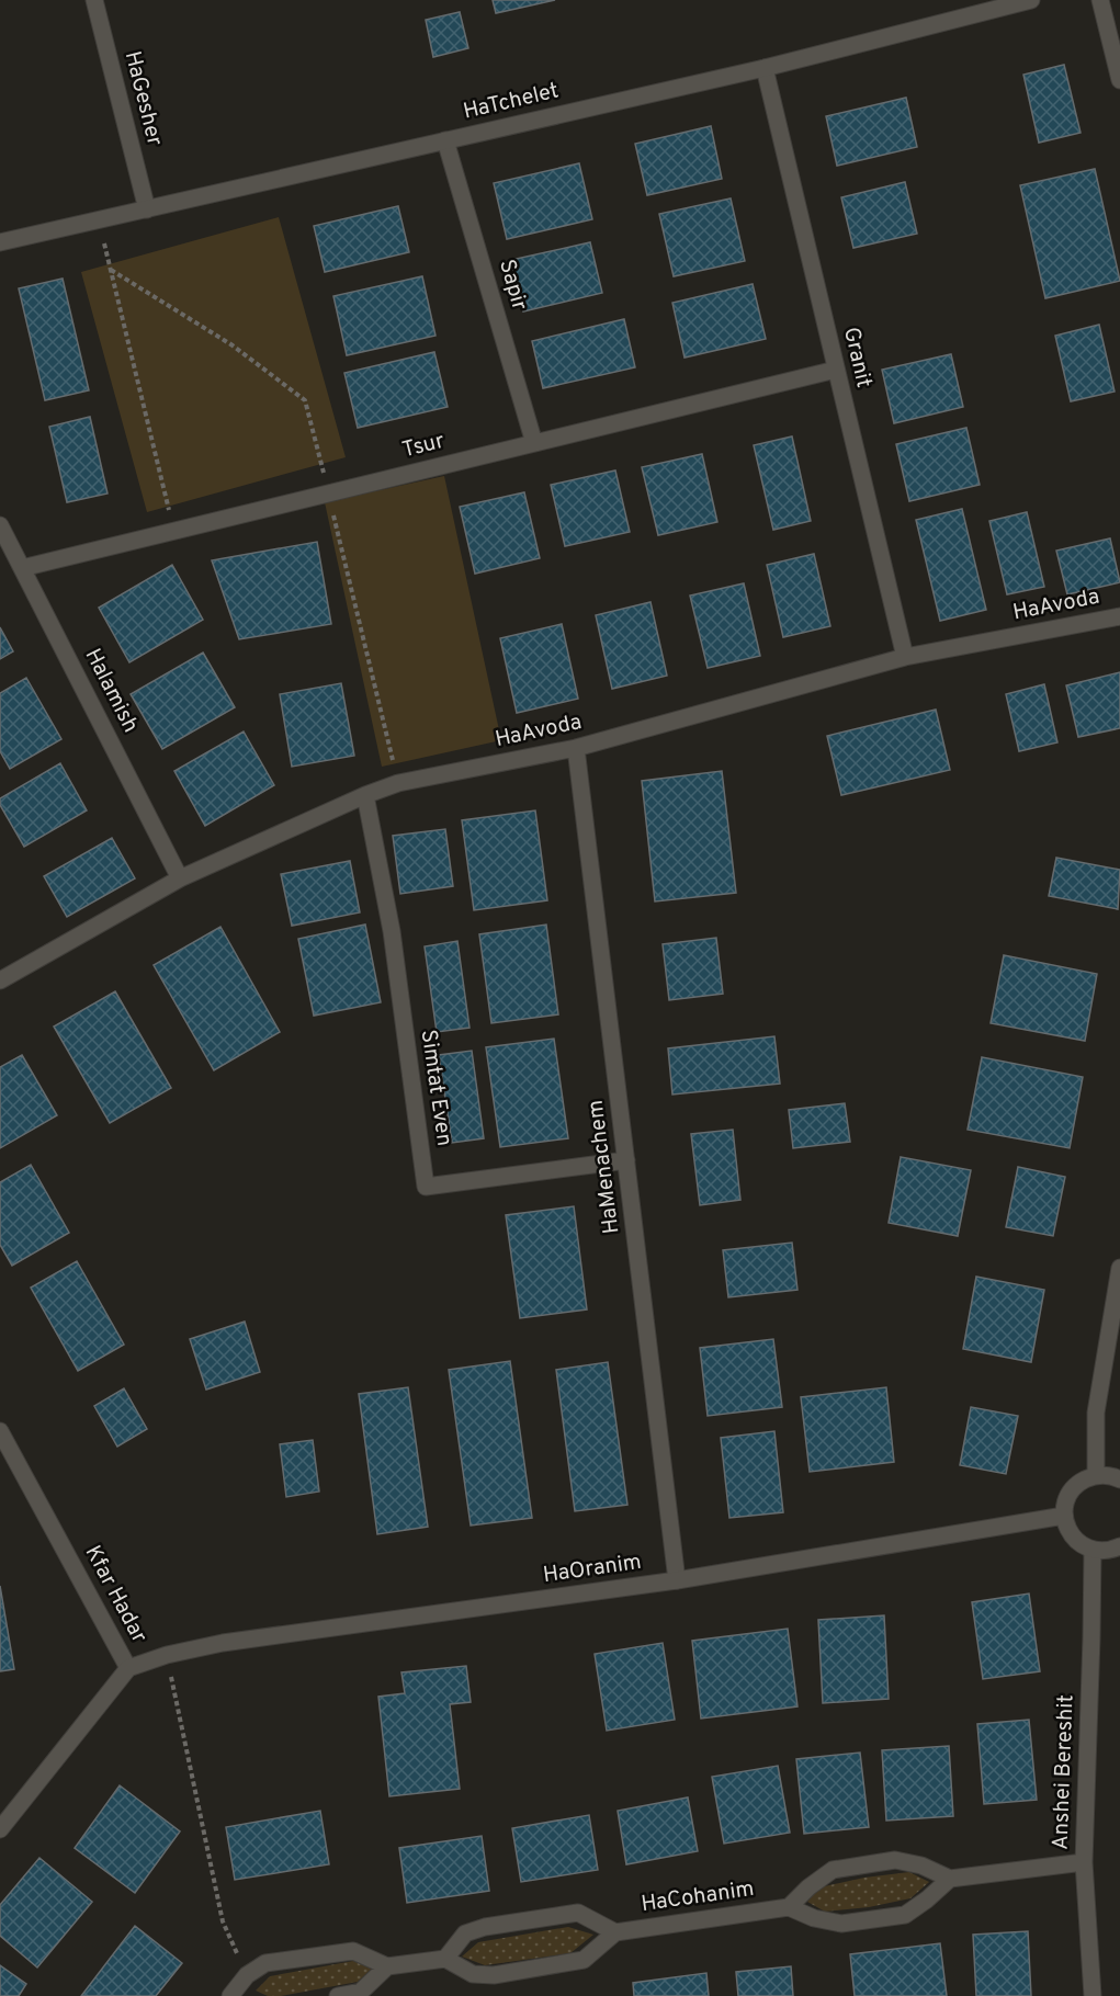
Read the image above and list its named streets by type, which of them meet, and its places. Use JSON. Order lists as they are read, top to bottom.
{
  "streets": {
    "street": [
      "HaGesher",
      "HaTchelet",
      "Sapir",
      "Granit",
      "Tsur",
      "HaAvoda",
      "Halamish",
      "Simtat Even",
      "HaMenachem",
      "HaOranim",
      "Kfar Hadar",
      "Anshei Bereshit",
      "HaCohanim"
    ]
  },
  "crossings": [
    ["HaGesher", "HaTchelet"],
    ["HaTchelet", "Sapir"],
    ["HaTchelet", "Granit"],
    ["Sapir", "Tsur"],
    ["Granit", "Tsur"],
    ["Granit", "HaAvoda"],
    ["Tsur", "Halamish"],
    ["HaAvoda", "Halamish"],
    ["HaAvoda", "Simtat Even"],
    ["HaAvoda", "HaMenachem"],
    ["Simtat Even", "HaMenachem"],
    ["HaMenachem", "HaOranim"],
    ["HaOranim", "Kfar Hadar"]
  ]
}
